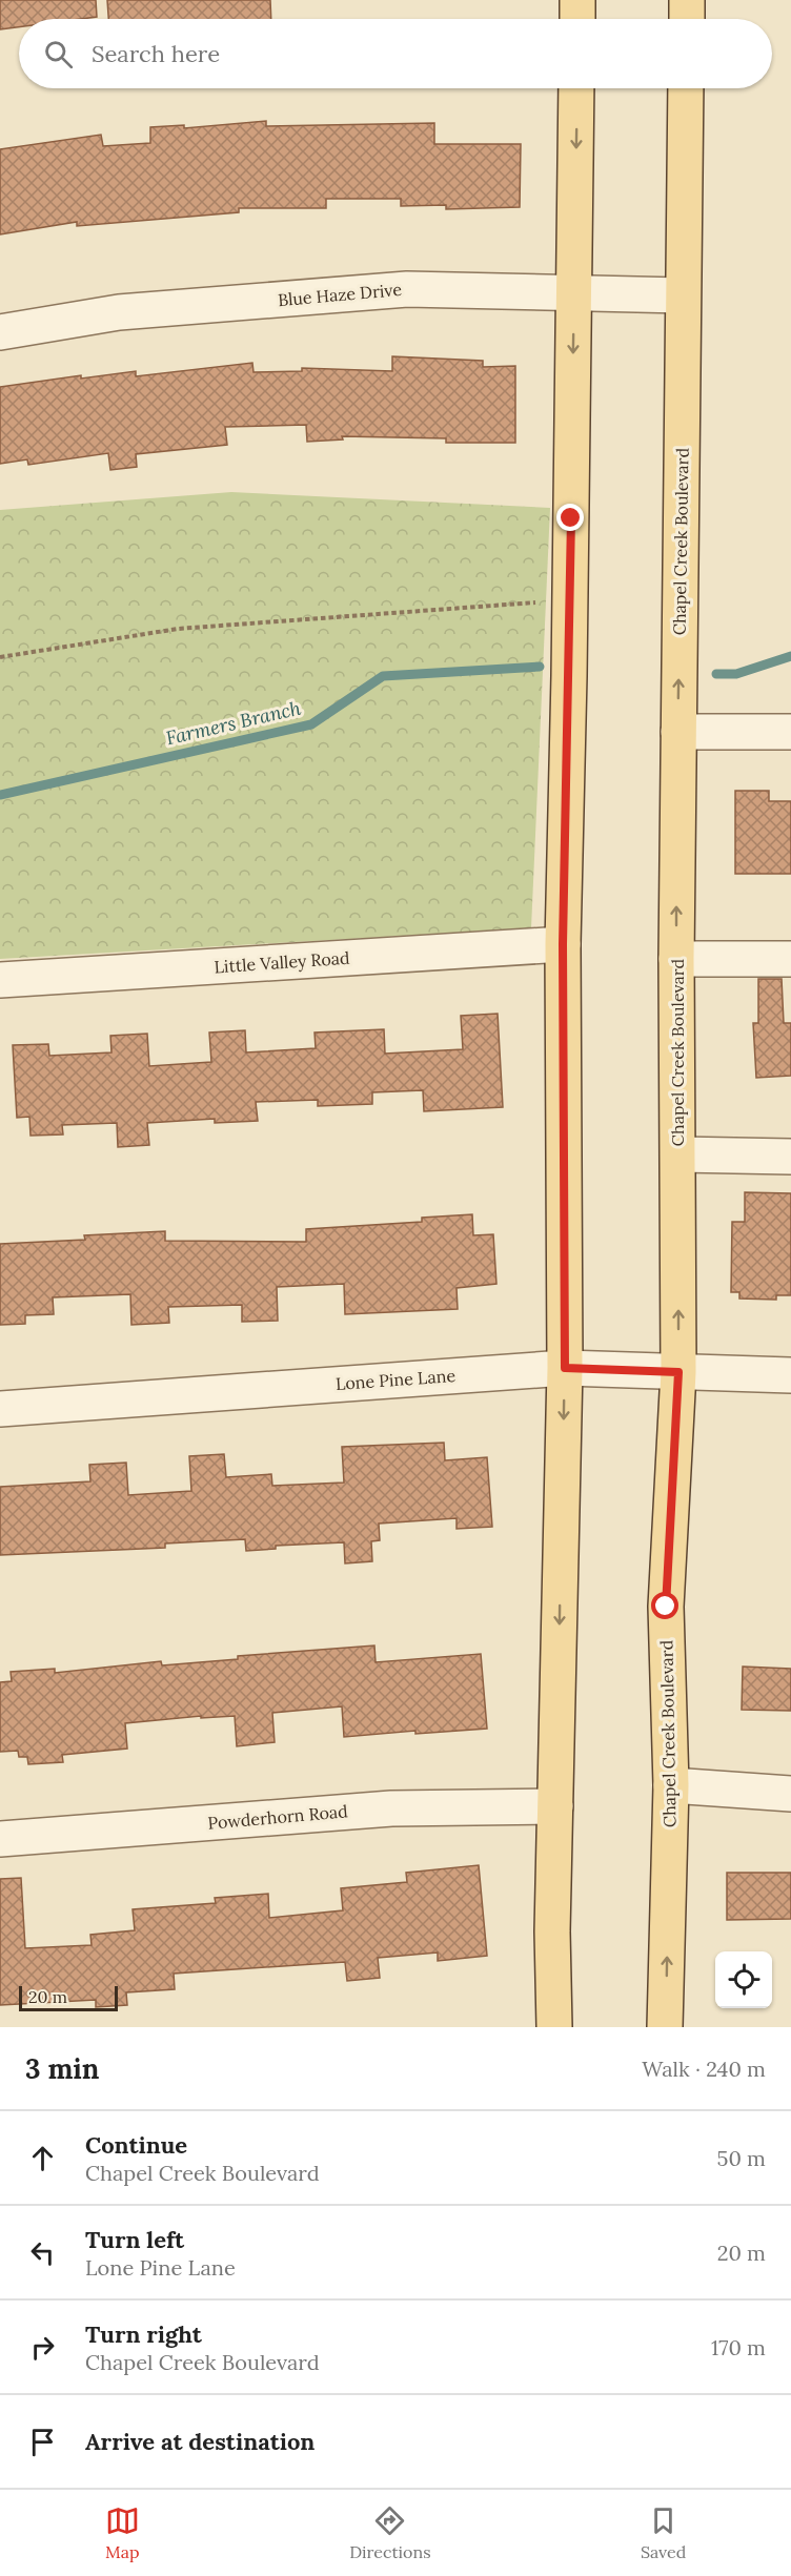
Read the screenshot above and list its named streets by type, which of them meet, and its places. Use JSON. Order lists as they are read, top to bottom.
{
  "streets": {
    "main road": ["Chapel Creek Boulevard"],
    "street": [
      "Blue Haze Drive",
      "Little Valley Road",
      "Lone Pine Lane",
      "Powderhorn Road"
    ]
  },
  "crossings": [
    ["Blue Haze Drive", "Chapel Creek Boulevard"],
    ["Chapel Creek Boulevard", "Lone Pine Lane"]
  ],
  "water": ["Farmers Branch"],
  "scale_bar": "20 m",
  "page": {
    "search": "Search here",
    "scale": "20 m",
    "heading": ["3 min", "Walk · 240 m"],
    "list": [
      ["Continue", "Chapel Creek Boulevard", "50 m"],
      ["Turn left", "Lone Pine Lane", "20 m"],
      ["Turn right", "Chapel Creek Boulevard", "170 m"],
      "Arrive at destination"
    ],
    "nav": ["Map", "Directions", "Saved"]
  }
}
